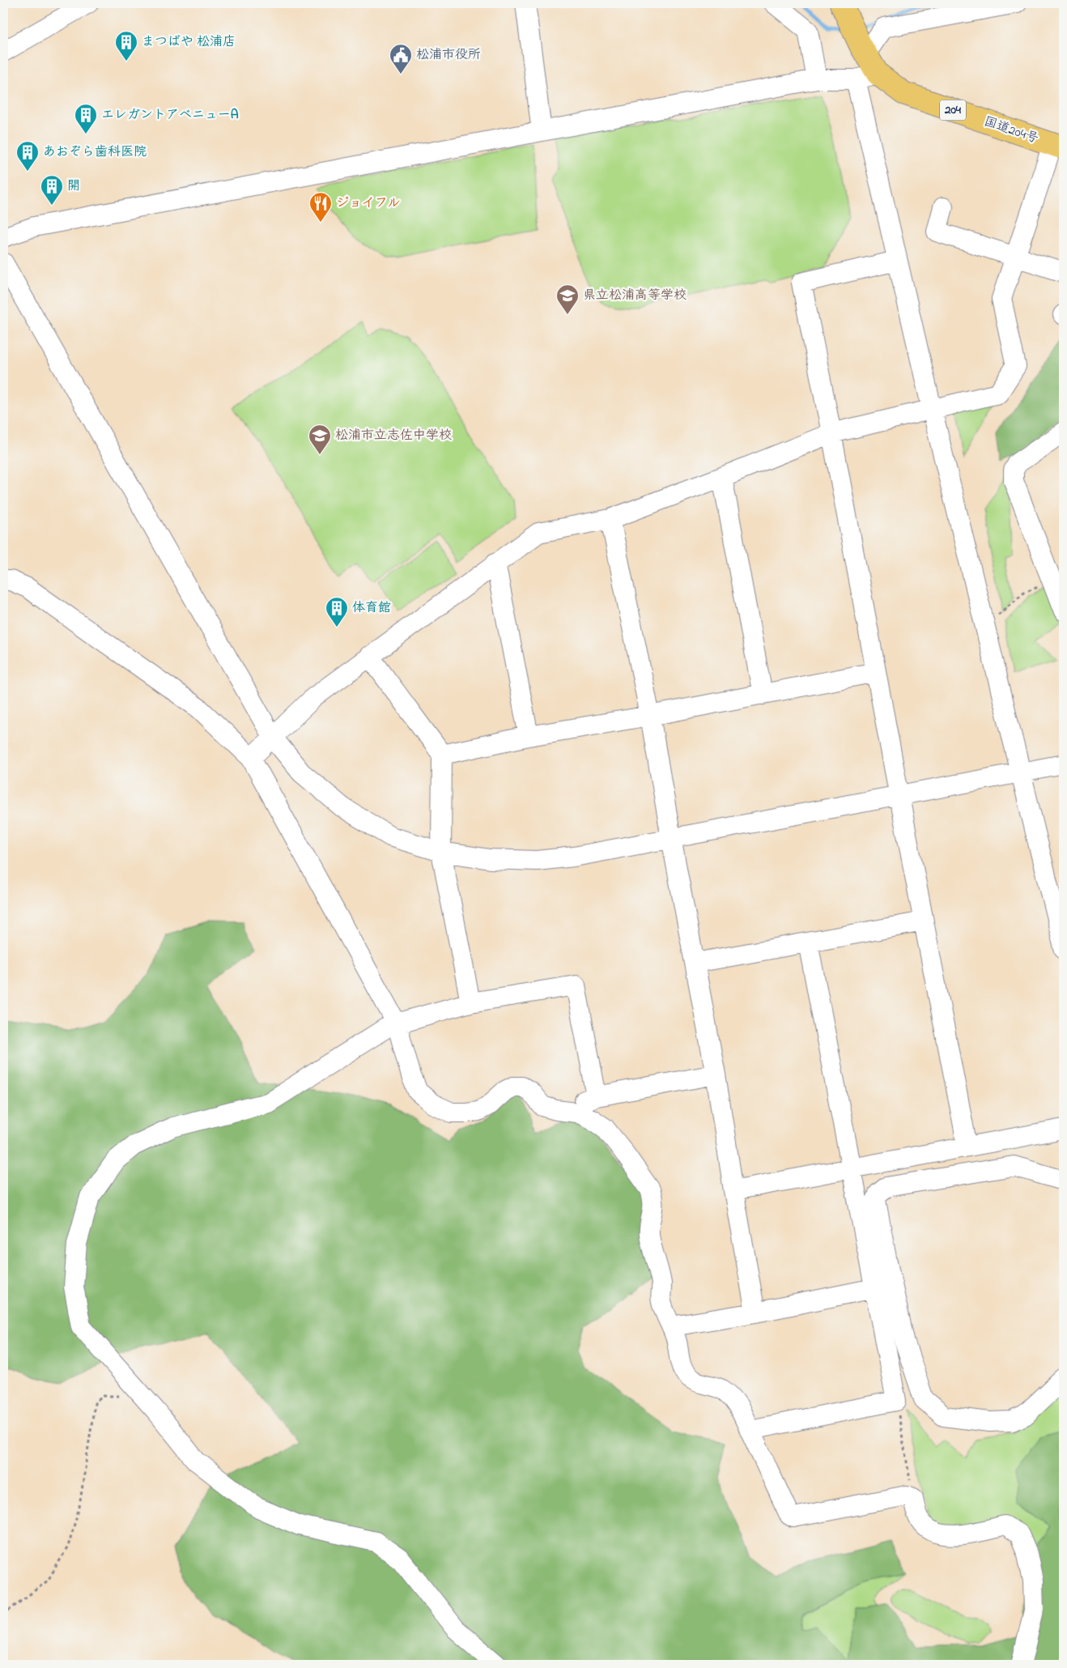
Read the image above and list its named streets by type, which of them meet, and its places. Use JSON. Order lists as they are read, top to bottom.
{
  "streets": {
    "highway": ["204", "国道204号"]
  },
  "places": {
    "building": [
      "まつばや 松浦店",
      "エレガントアベニューA",
      "あおぞら歯科医院",
      "開",
      "体育館"
    ],
    "public building": ["松浦市役所"],
    "restaurant": ["ジョイフル"],
    "school or university": ["県立松浦高等学校", "松浦市立志佐中学校"]
  }
}
